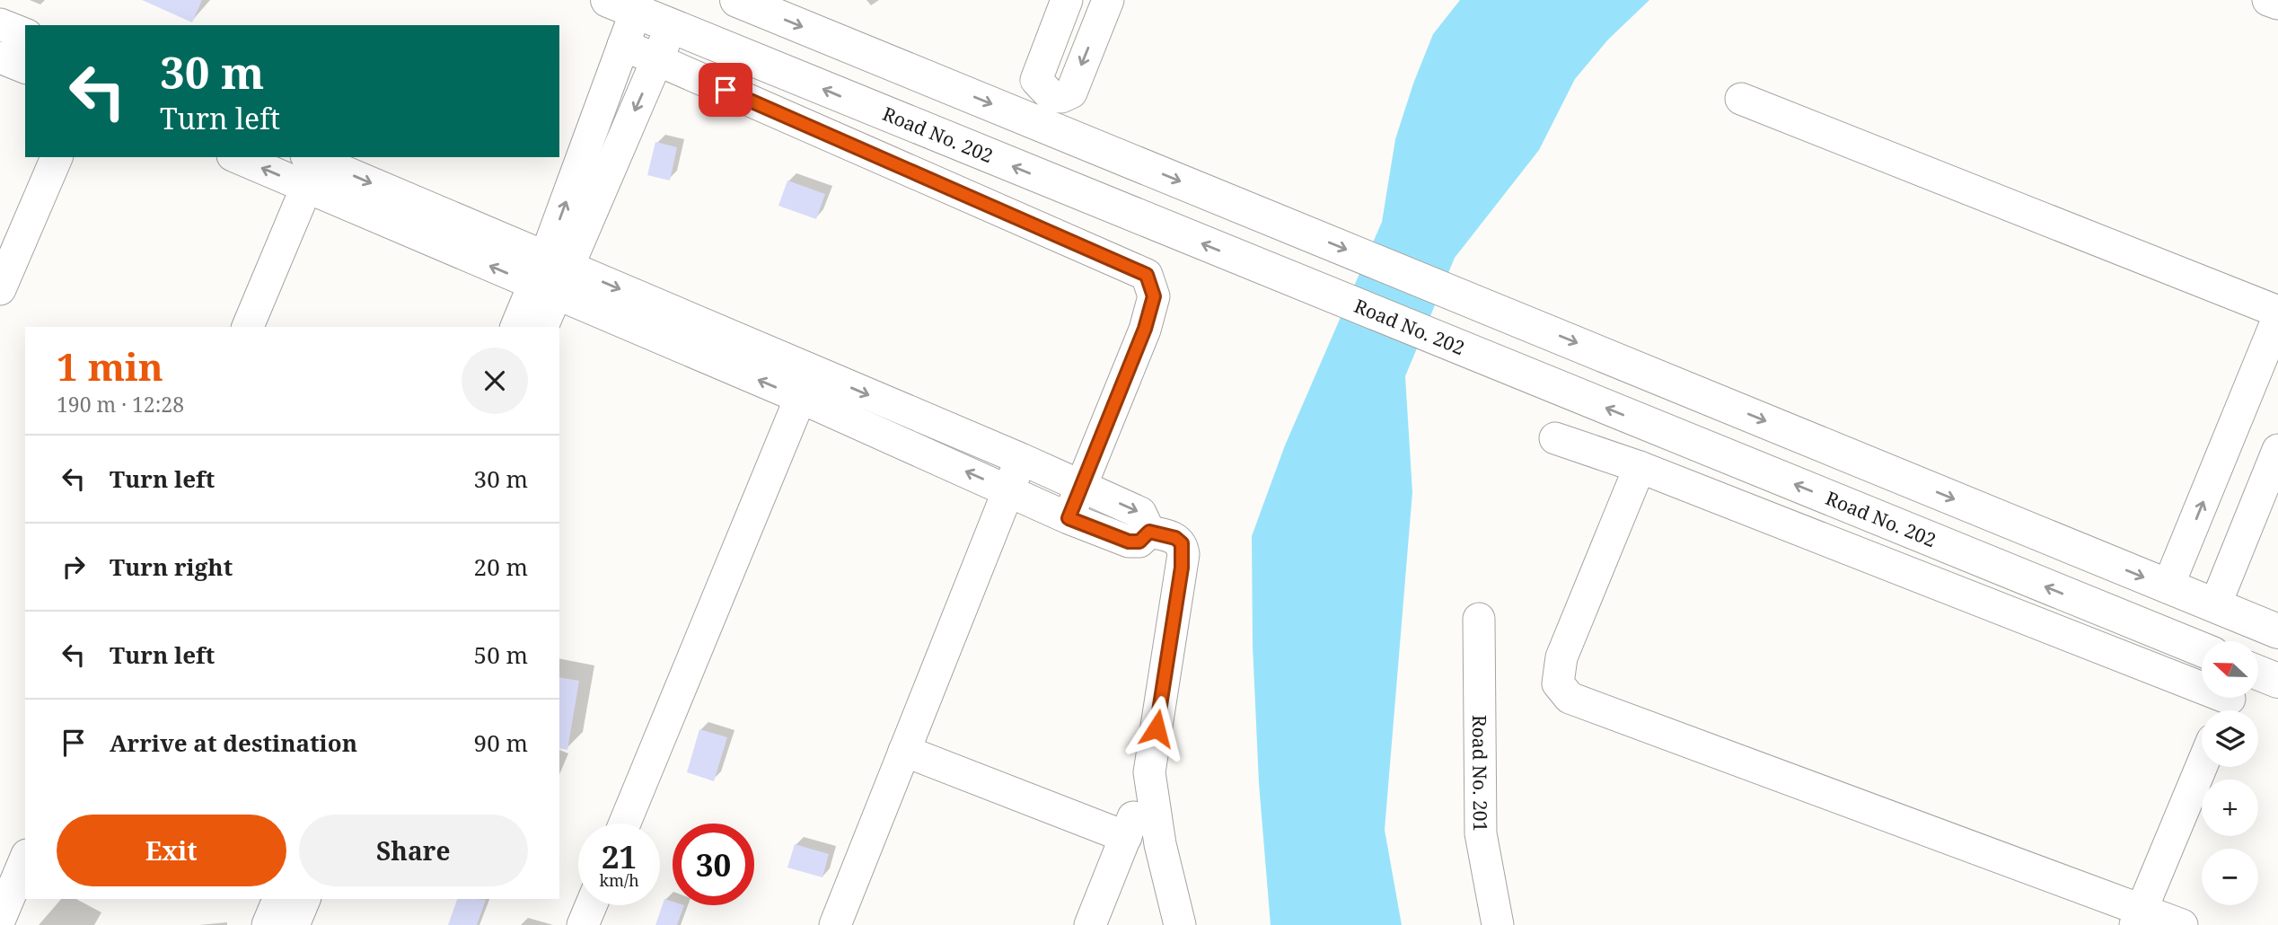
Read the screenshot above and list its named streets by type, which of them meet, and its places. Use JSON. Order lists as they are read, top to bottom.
{
  "streets": {
    "street": ["Road No. 202", "Road No. 201"]
  },
  "north": "left",
  "page": {
    "turn": ["30 m", "Turn left"],
    "heading": ["1 min", "190 m · 12:28"],
    "list": [
      {
        "name": "Turn left",
        "value": "30 m"
      },
      {
        "name": "Turn right",
        "value": "20 m"
      },
      {
        "name": "Turn left",
        "value": "50 m"
      },
      {
        "name": "Arrive at destination",
        "value": "90 m"
      }
    ],
    "map_buttons": ["+", "−"],
    "buttons": ["Exit", "Share"],
    "speed": "21 km/h",
    "limit": "30"
  }
}
